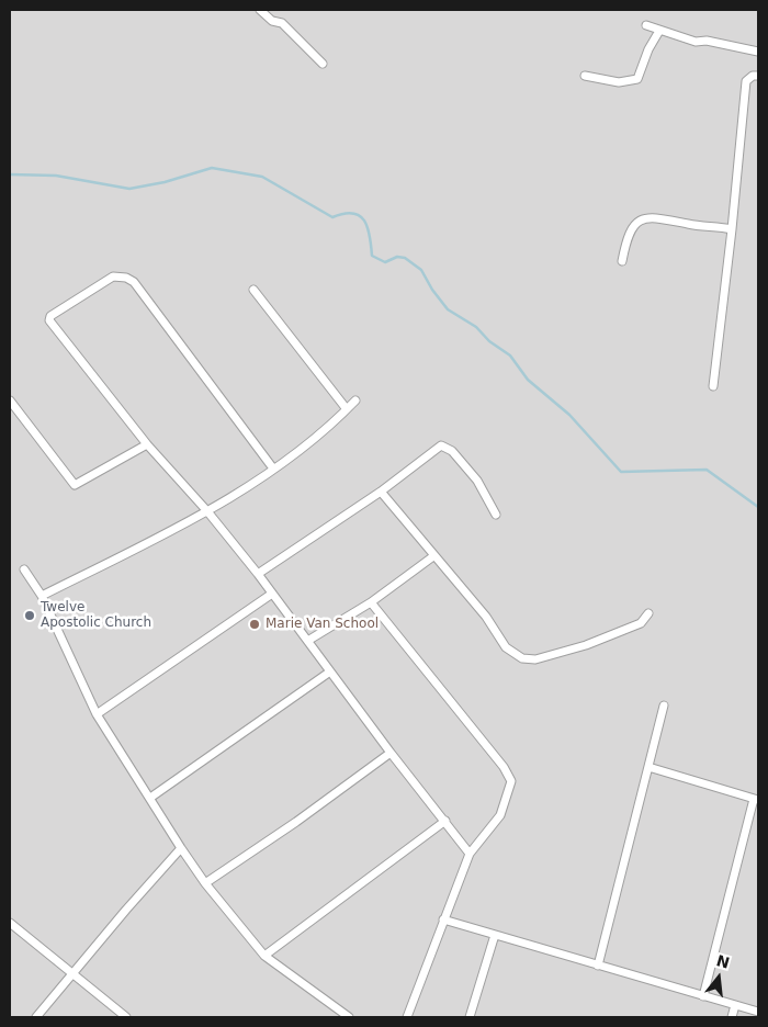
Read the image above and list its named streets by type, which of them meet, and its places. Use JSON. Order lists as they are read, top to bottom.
{
  "places": ["Twelve Apostolic Church", "Marie Van School"],
  "north": "top"
}
